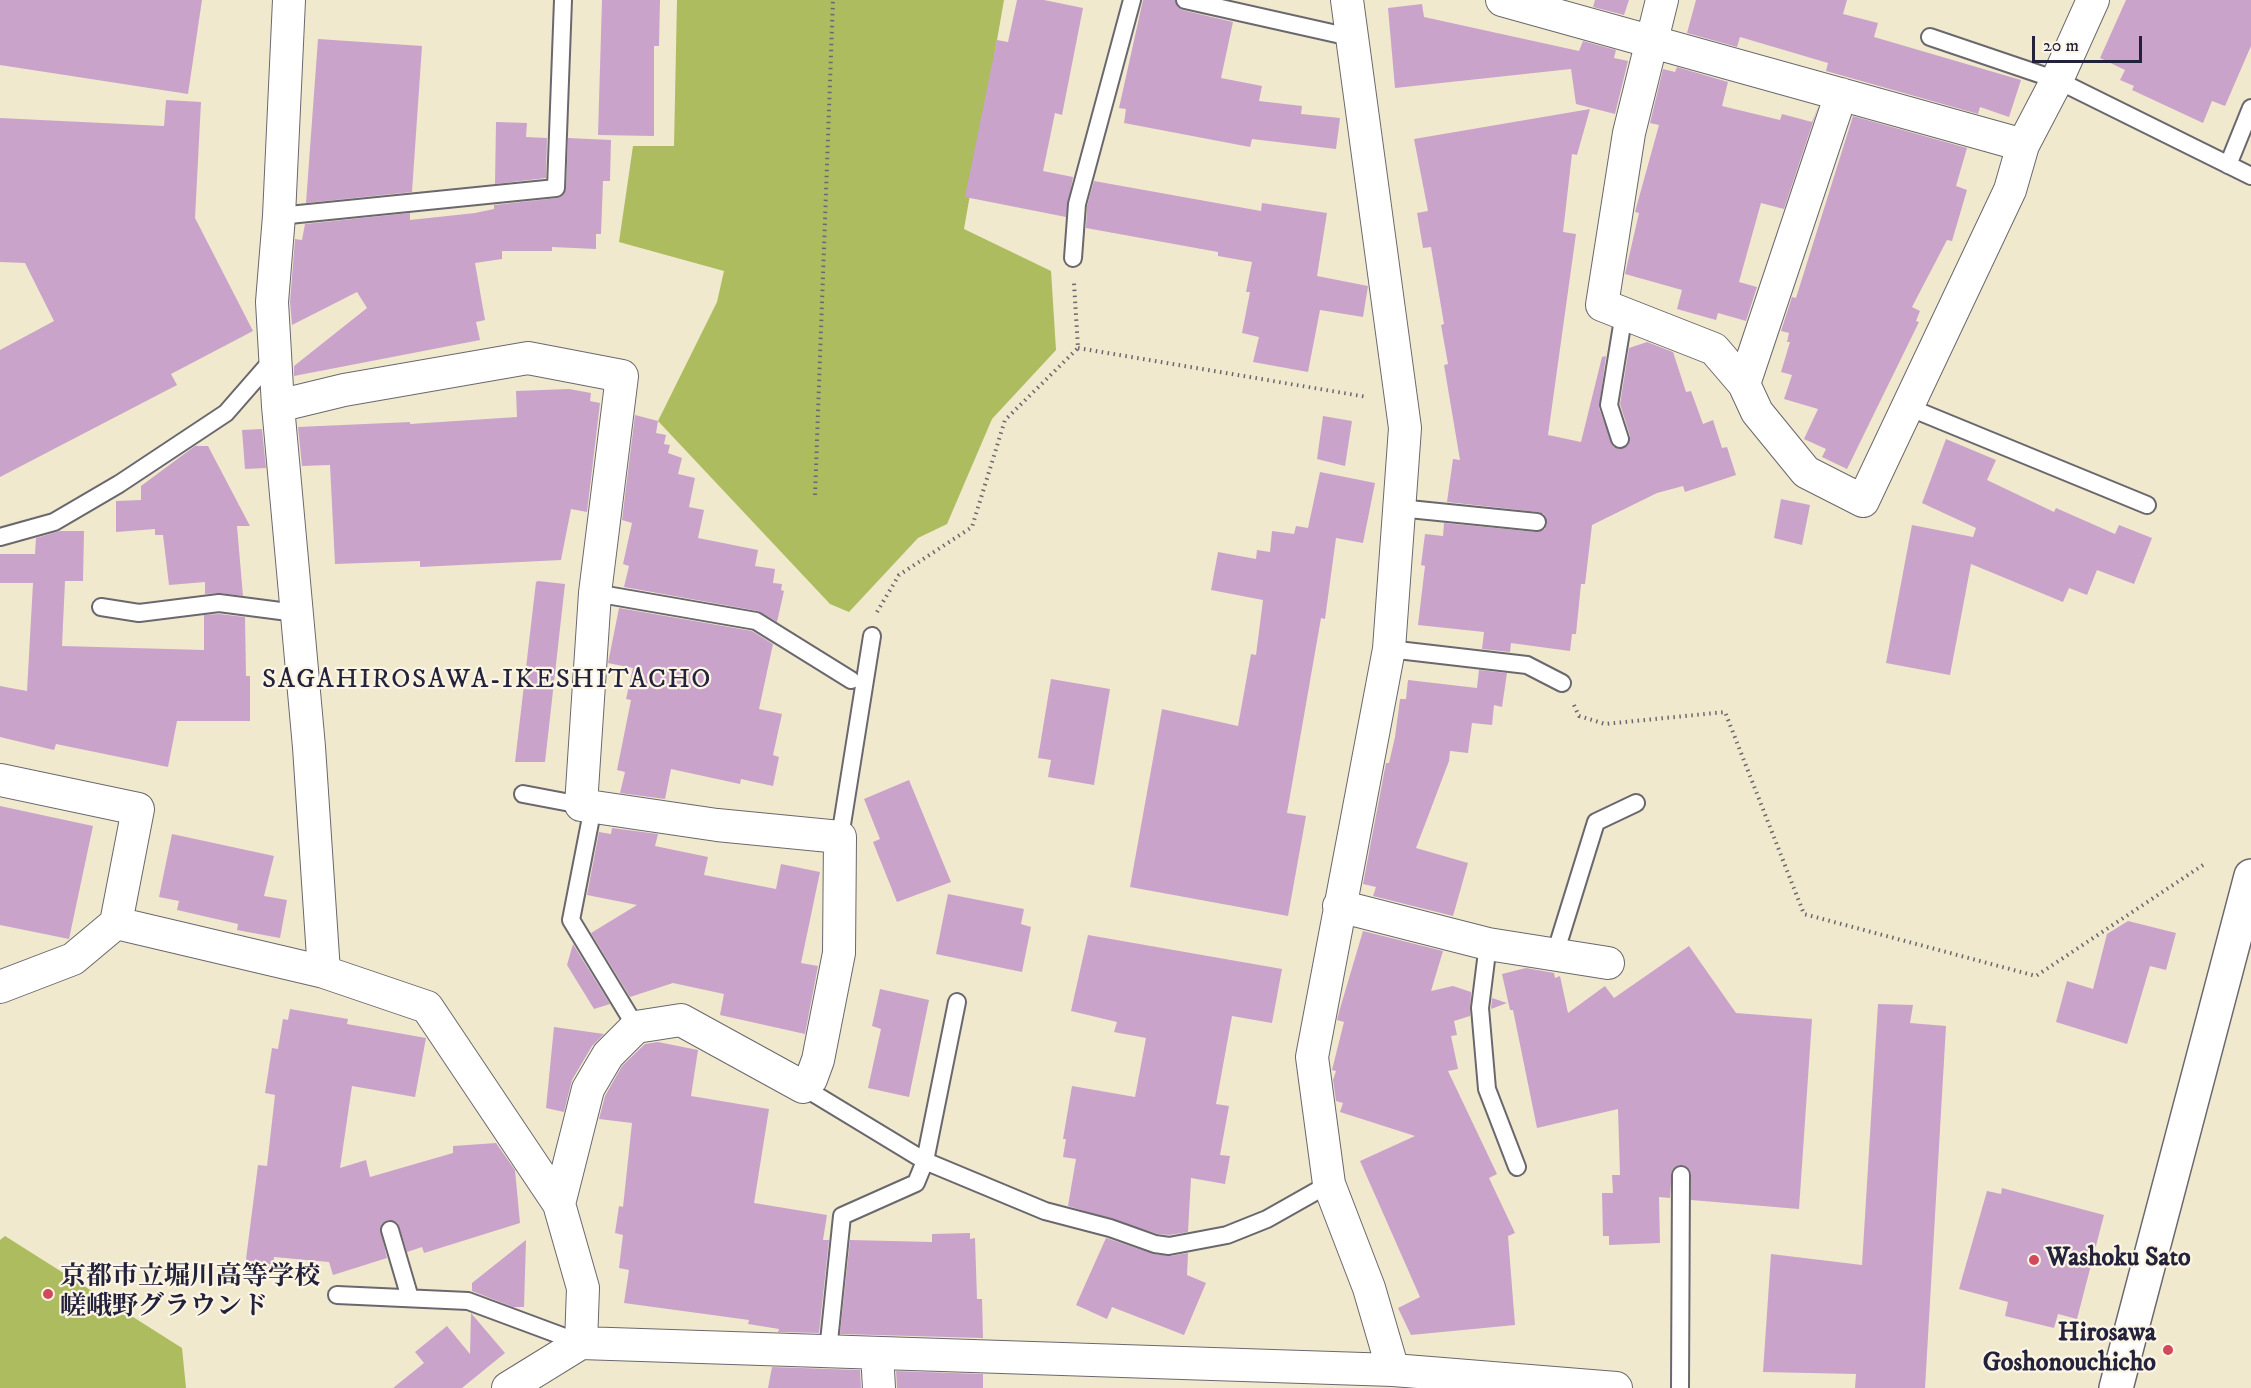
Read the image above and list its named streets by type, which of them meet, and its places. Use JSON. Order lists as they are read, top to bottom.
{
  "districts": ["SAGAHIROSAWA-IKESHITACHO"],
  "places": ["Washoku Sato", "京都市立堀川高等学校 嵯峨野グラウンド", "Hirosawa Goshonouchicho"],
  "scale_bar": "20 m"
}
